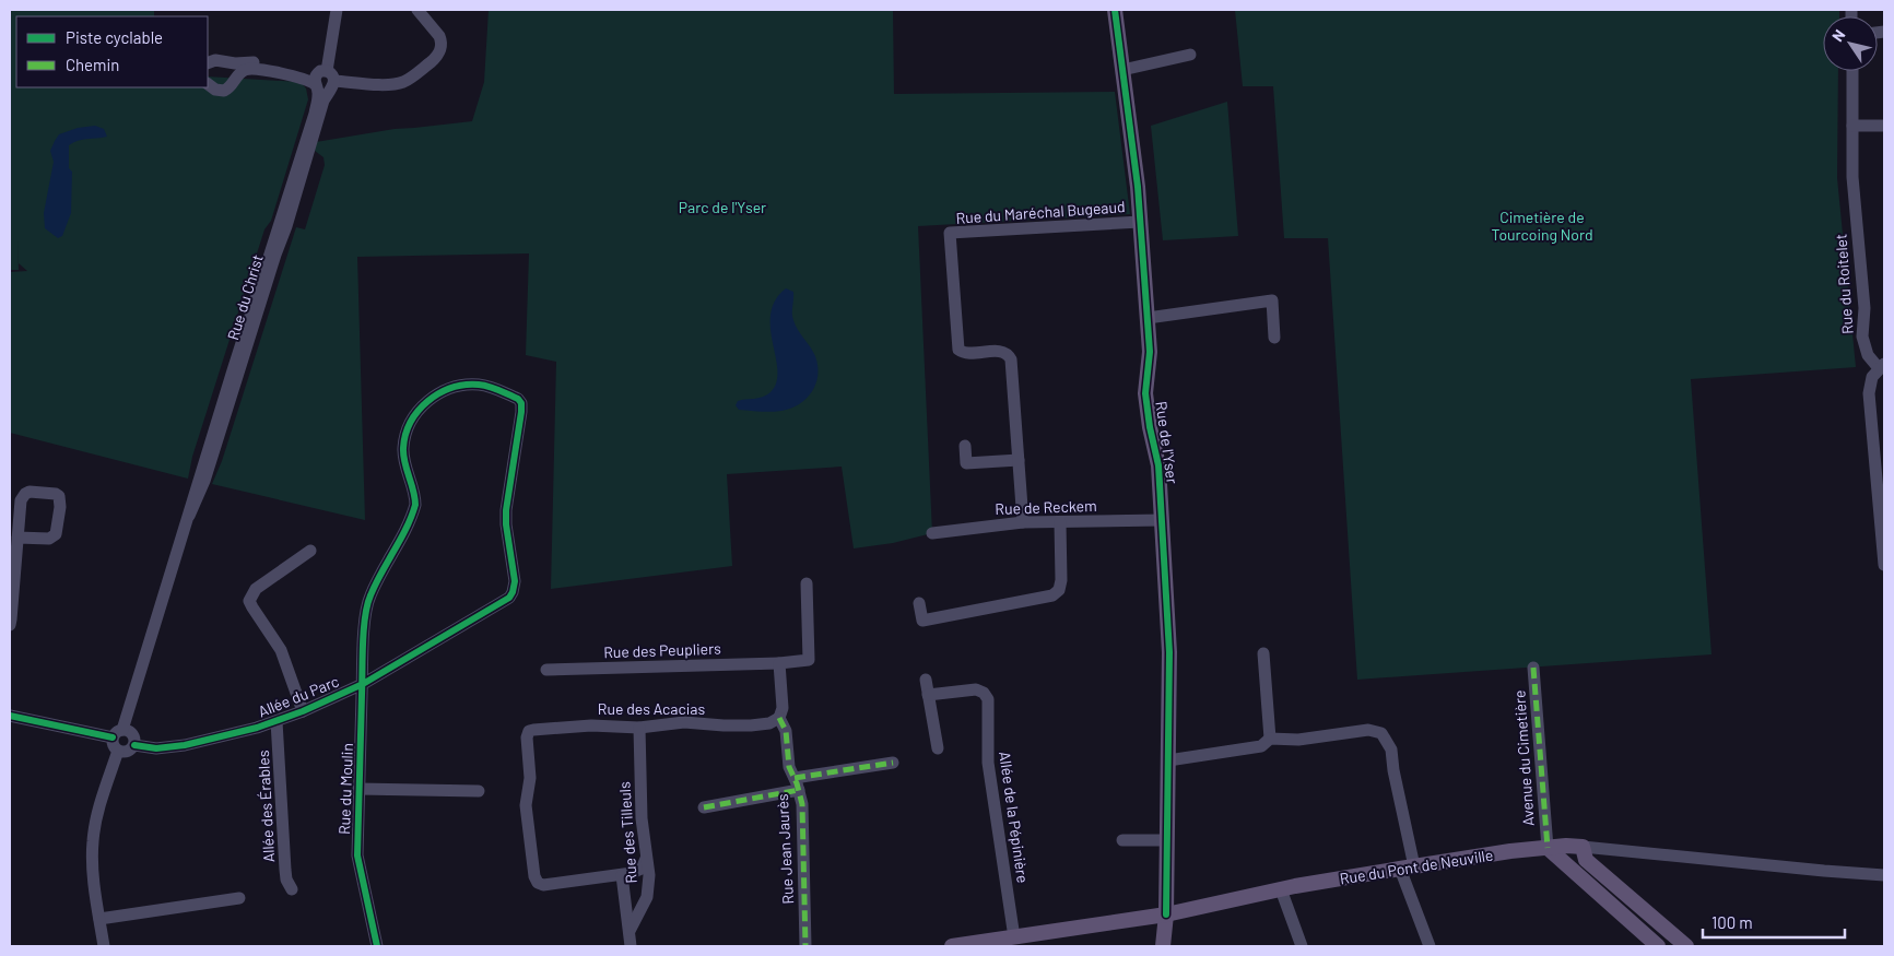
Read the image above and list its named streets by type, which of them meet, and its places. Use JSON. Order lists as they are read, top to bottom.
{
  "streets": {
    "main road": ["Rue de l'Yser", "Rue du Pont de Neuville"],
    "street": [
      "Rue du Maréchal Bugeaud",
      "Rue du Roitelet",
      "Rue du Christ",
      "Rue de Reckem",
      "Rue des Peupliers",
      "Allée du Parc",
      "Rue des Acacias",
      "Avenue du Cimetière",
      "Rue du Moulin",
      "Allée des Érables",
      "Allée de la Pépinière",
      "Rue des Tilleuls",
      "Rue Jean Jaurès"
    ]
  },
  "crossings": [
    ["Rue du Maréchal Bugeaud", "Rue de l'Yser"],
    ["Rue du Maréchal Bugeaud", "Rue de Reckem"],
    ["Rue du Christ", "Allée du Parc"],
    ["Rue de l'Yser", "Rue de Reckem"],
    ["Rue de l'Yser", "Rue du Pont de Neuville"],
    ["Rue des Peupliers", "Rue Jean Jaurès"],
    ["Allée du Parc", "Rue du Moulin"],
    ["Allée du Parc", "Allée des Érables"],
    ["Rue des Acacias", "Rue des Tilleuls"],
    ["Rue des Acacias", "Rue Jean Jaurès"],
    ["Avenue du Cimetière", "Rue du Pont de Neuville"],
    ["Allée de la Pépinière", "Rue du Pont de Neuville"]
  ],
  "parks": ["Parc de l'Yser", "Cimetière de Tourcoing Nord"],
  "legend": ["Piste cyclable", "Chemin"],
  "scale_bar": "100 m",
  "north": "top left"
}
